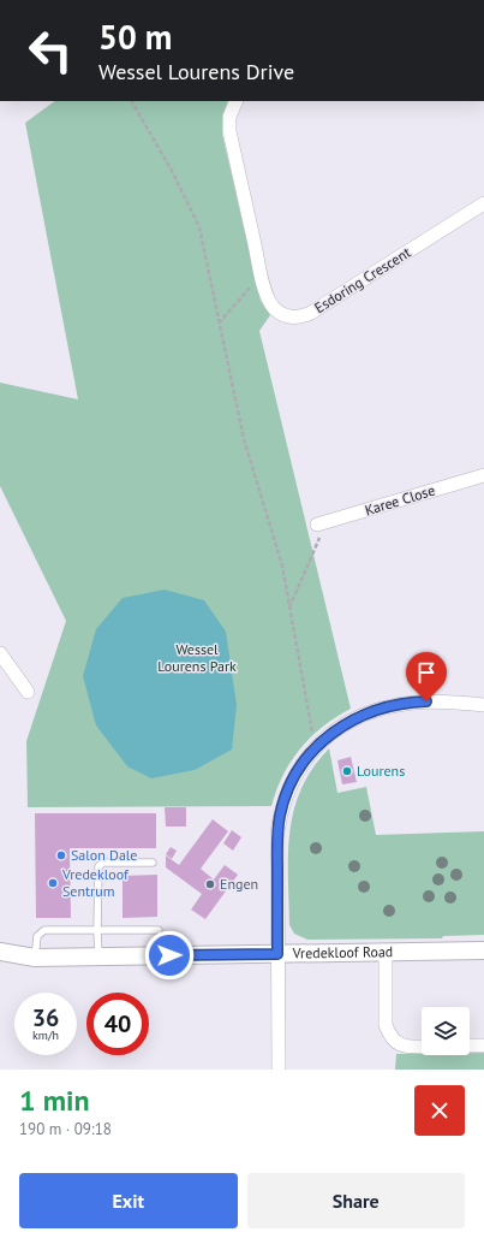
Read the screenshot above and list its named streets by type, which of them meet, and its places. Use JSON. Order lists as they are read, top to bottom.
{
  "streets": {
    "street": ["Esdoring Crescent", "Karee Close", "Vredekloof Road"]
  },
  "parks": ["Wessel Lourens Park"],
  "places": [
    "Lourens",
    "Salon Dale",
    "Vredekloof Sentrum",
    "Engen"
  ],
  "page": {
    "turn": ["50 m", "Wessel Lourens Drive"],
    "speed": "36 km/h",
    "limit": "40",
    "heading": ["1 min", "190 m · 09:18"],
    "buttons": ["Exit", "Share"]
  }
}
